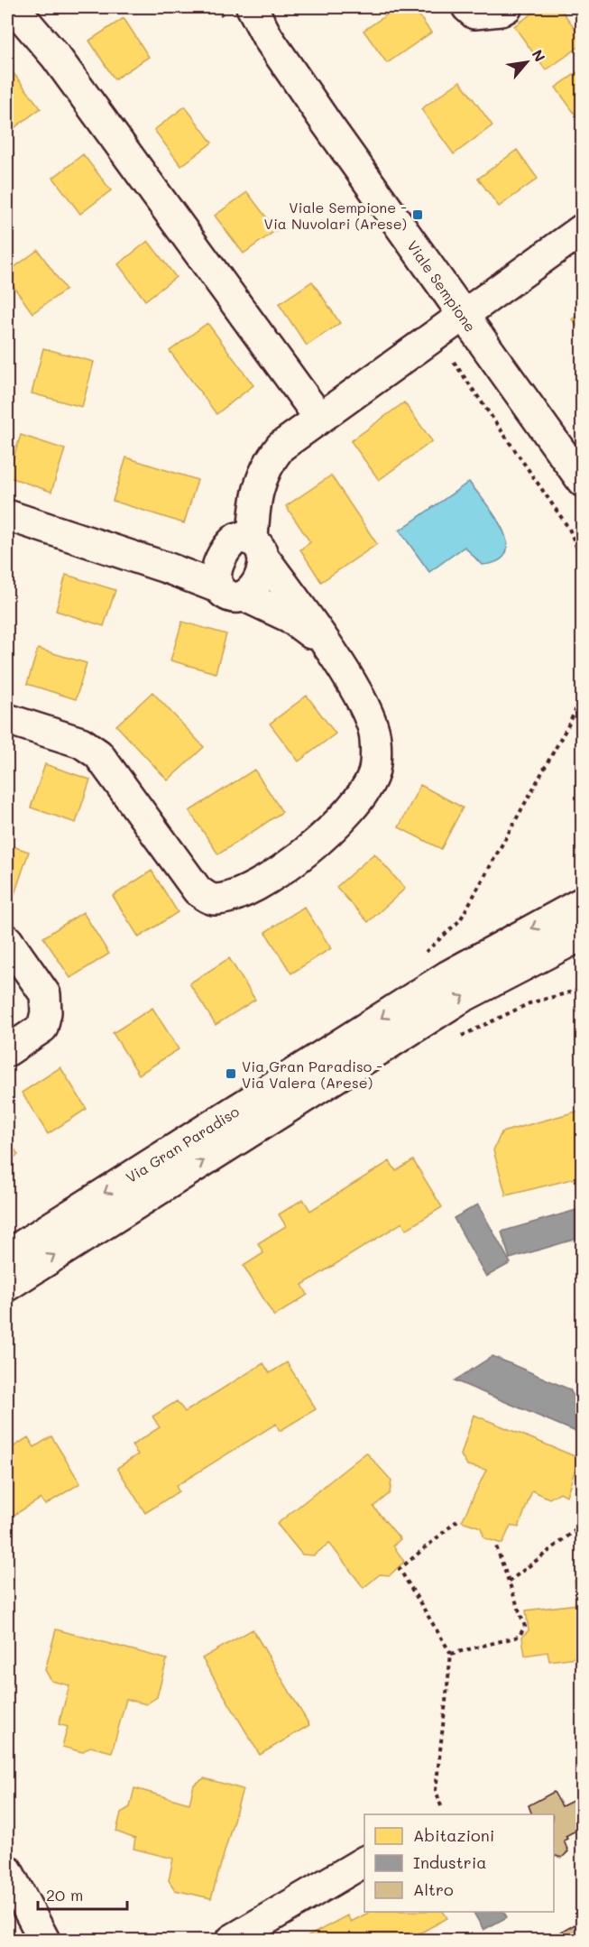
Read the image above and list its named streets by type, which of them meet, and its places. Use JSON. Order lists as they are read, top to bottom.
{
  "streets": {
    "street": ["Viale Sempione", "Via Gran Paradiso"]
  },
  "places": {
    "transit": ["Viale Sempione - Via Nuvolari (Arese)", "Via Gran Paradiso - Via Valera (Arese)"]
  },
  "legend": ["Abitazioni", "Industria", "Altro"],
  "scale_bar": "20 m",
  "north": "top right"
}
